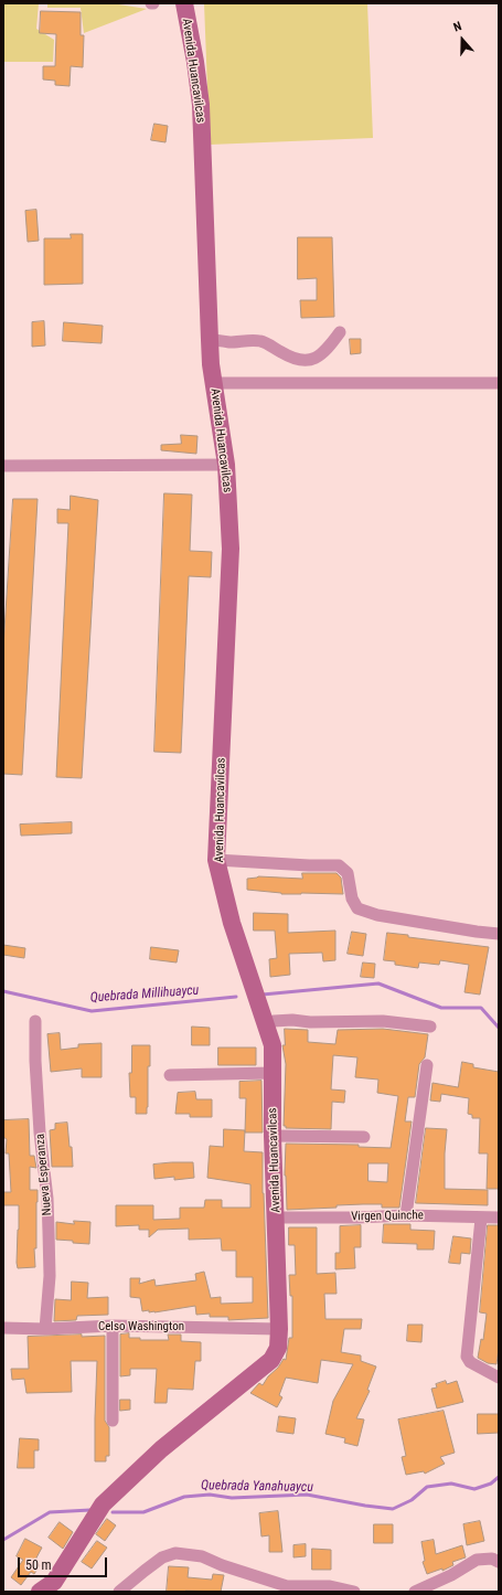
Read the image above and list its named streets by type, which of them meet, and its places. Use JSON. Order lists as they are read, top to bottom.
{
  "streets": {
    "street": [
      "Avenida Huancavilcas",
      "Nueva Esperanza",
      "Virgen Quinche",
      "Celso Washington"
    ]
  },
  "crossings": [
    ["Avenida Huancavilcas", "Virgen Quinche"],
    ["Avenida Huancavilcas", "Celso Washington"],
    ["Nueva Esperanza", "Celso Washington"]
  ],
  "water": ["Quebrada Millihuaycu", "Quebrada Yanahuaycu"],
  "scale_bar": "50 m",
  "north": "top"
}
